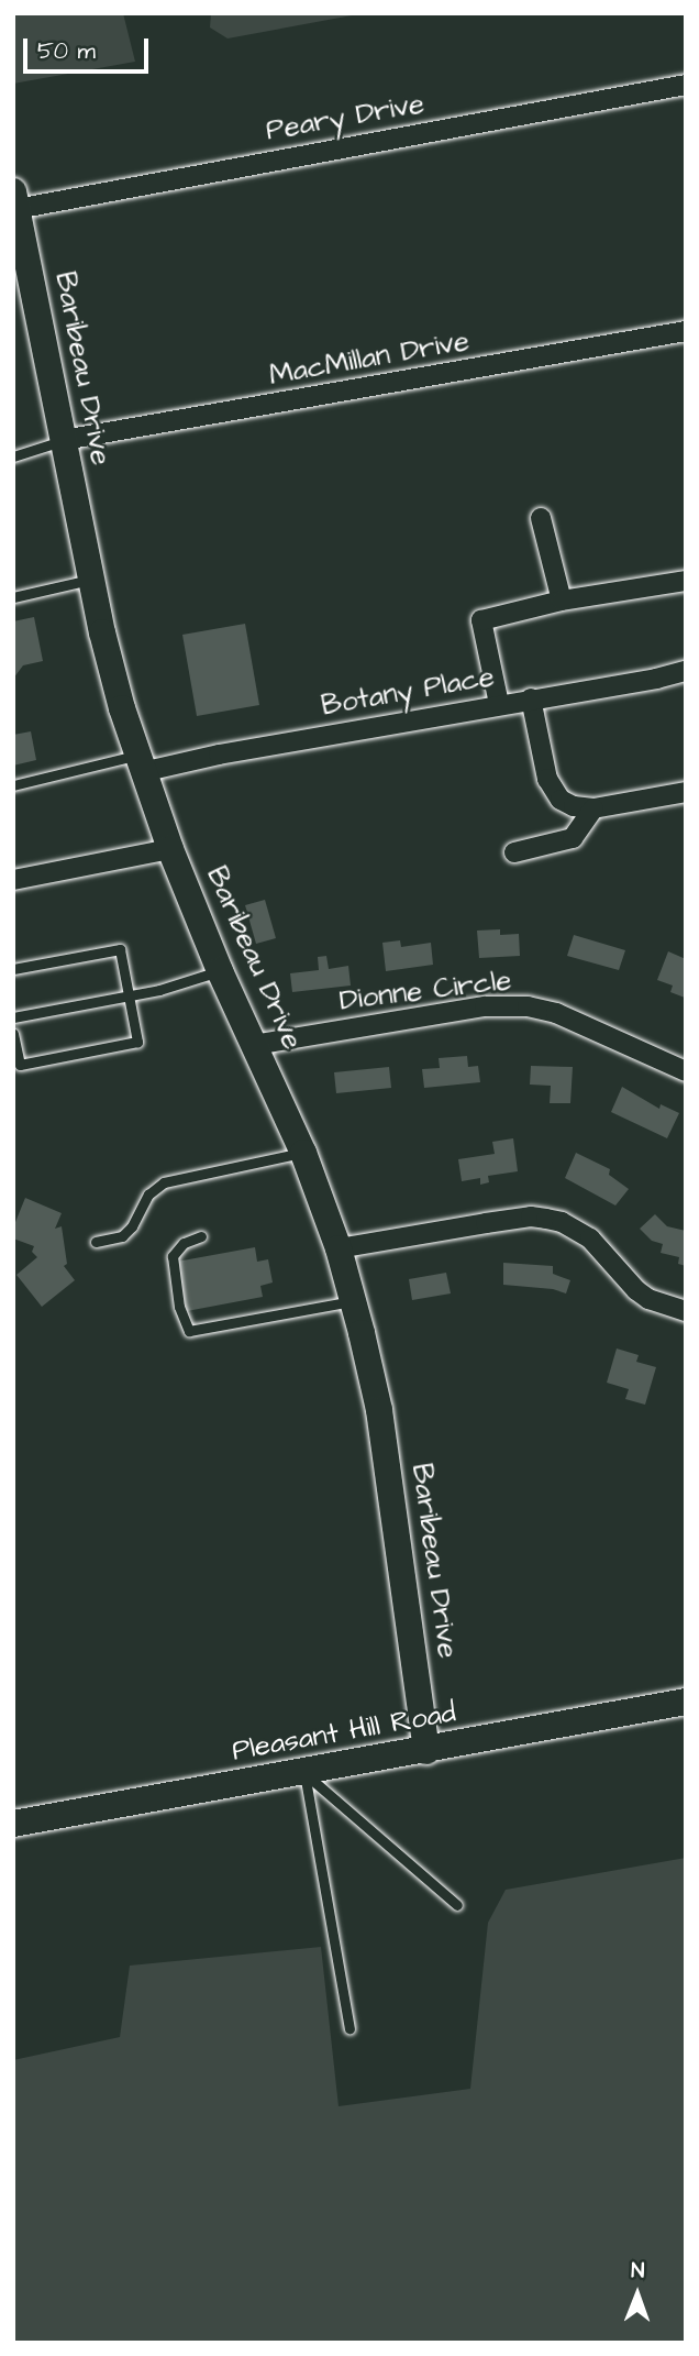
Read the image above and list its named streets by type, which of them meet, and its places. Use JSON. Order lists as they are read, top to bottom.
{
  "streets": {
    "street": [
      "Peary Drive",
      "MacMillan Drive",
      "Baribeau Drive",
      "Botany Place",
      "Dionne Circle",
      "Pleasant Hill Road"
    ]
  },
  "crossings": [
    ["Peary Drive", "Baribeau Drive"],
    ["MacMillan Drive", "Baribeau Drive"],
    ["Baribeau Drive", "Botany Place"],
    ["Baribeau Drive", "Dionne Circle"],
    ["Baribeau Drive", "Pleasant Hill Road"]
  ],
  "scale_bar": "50 m",
  "north": "top"
}
